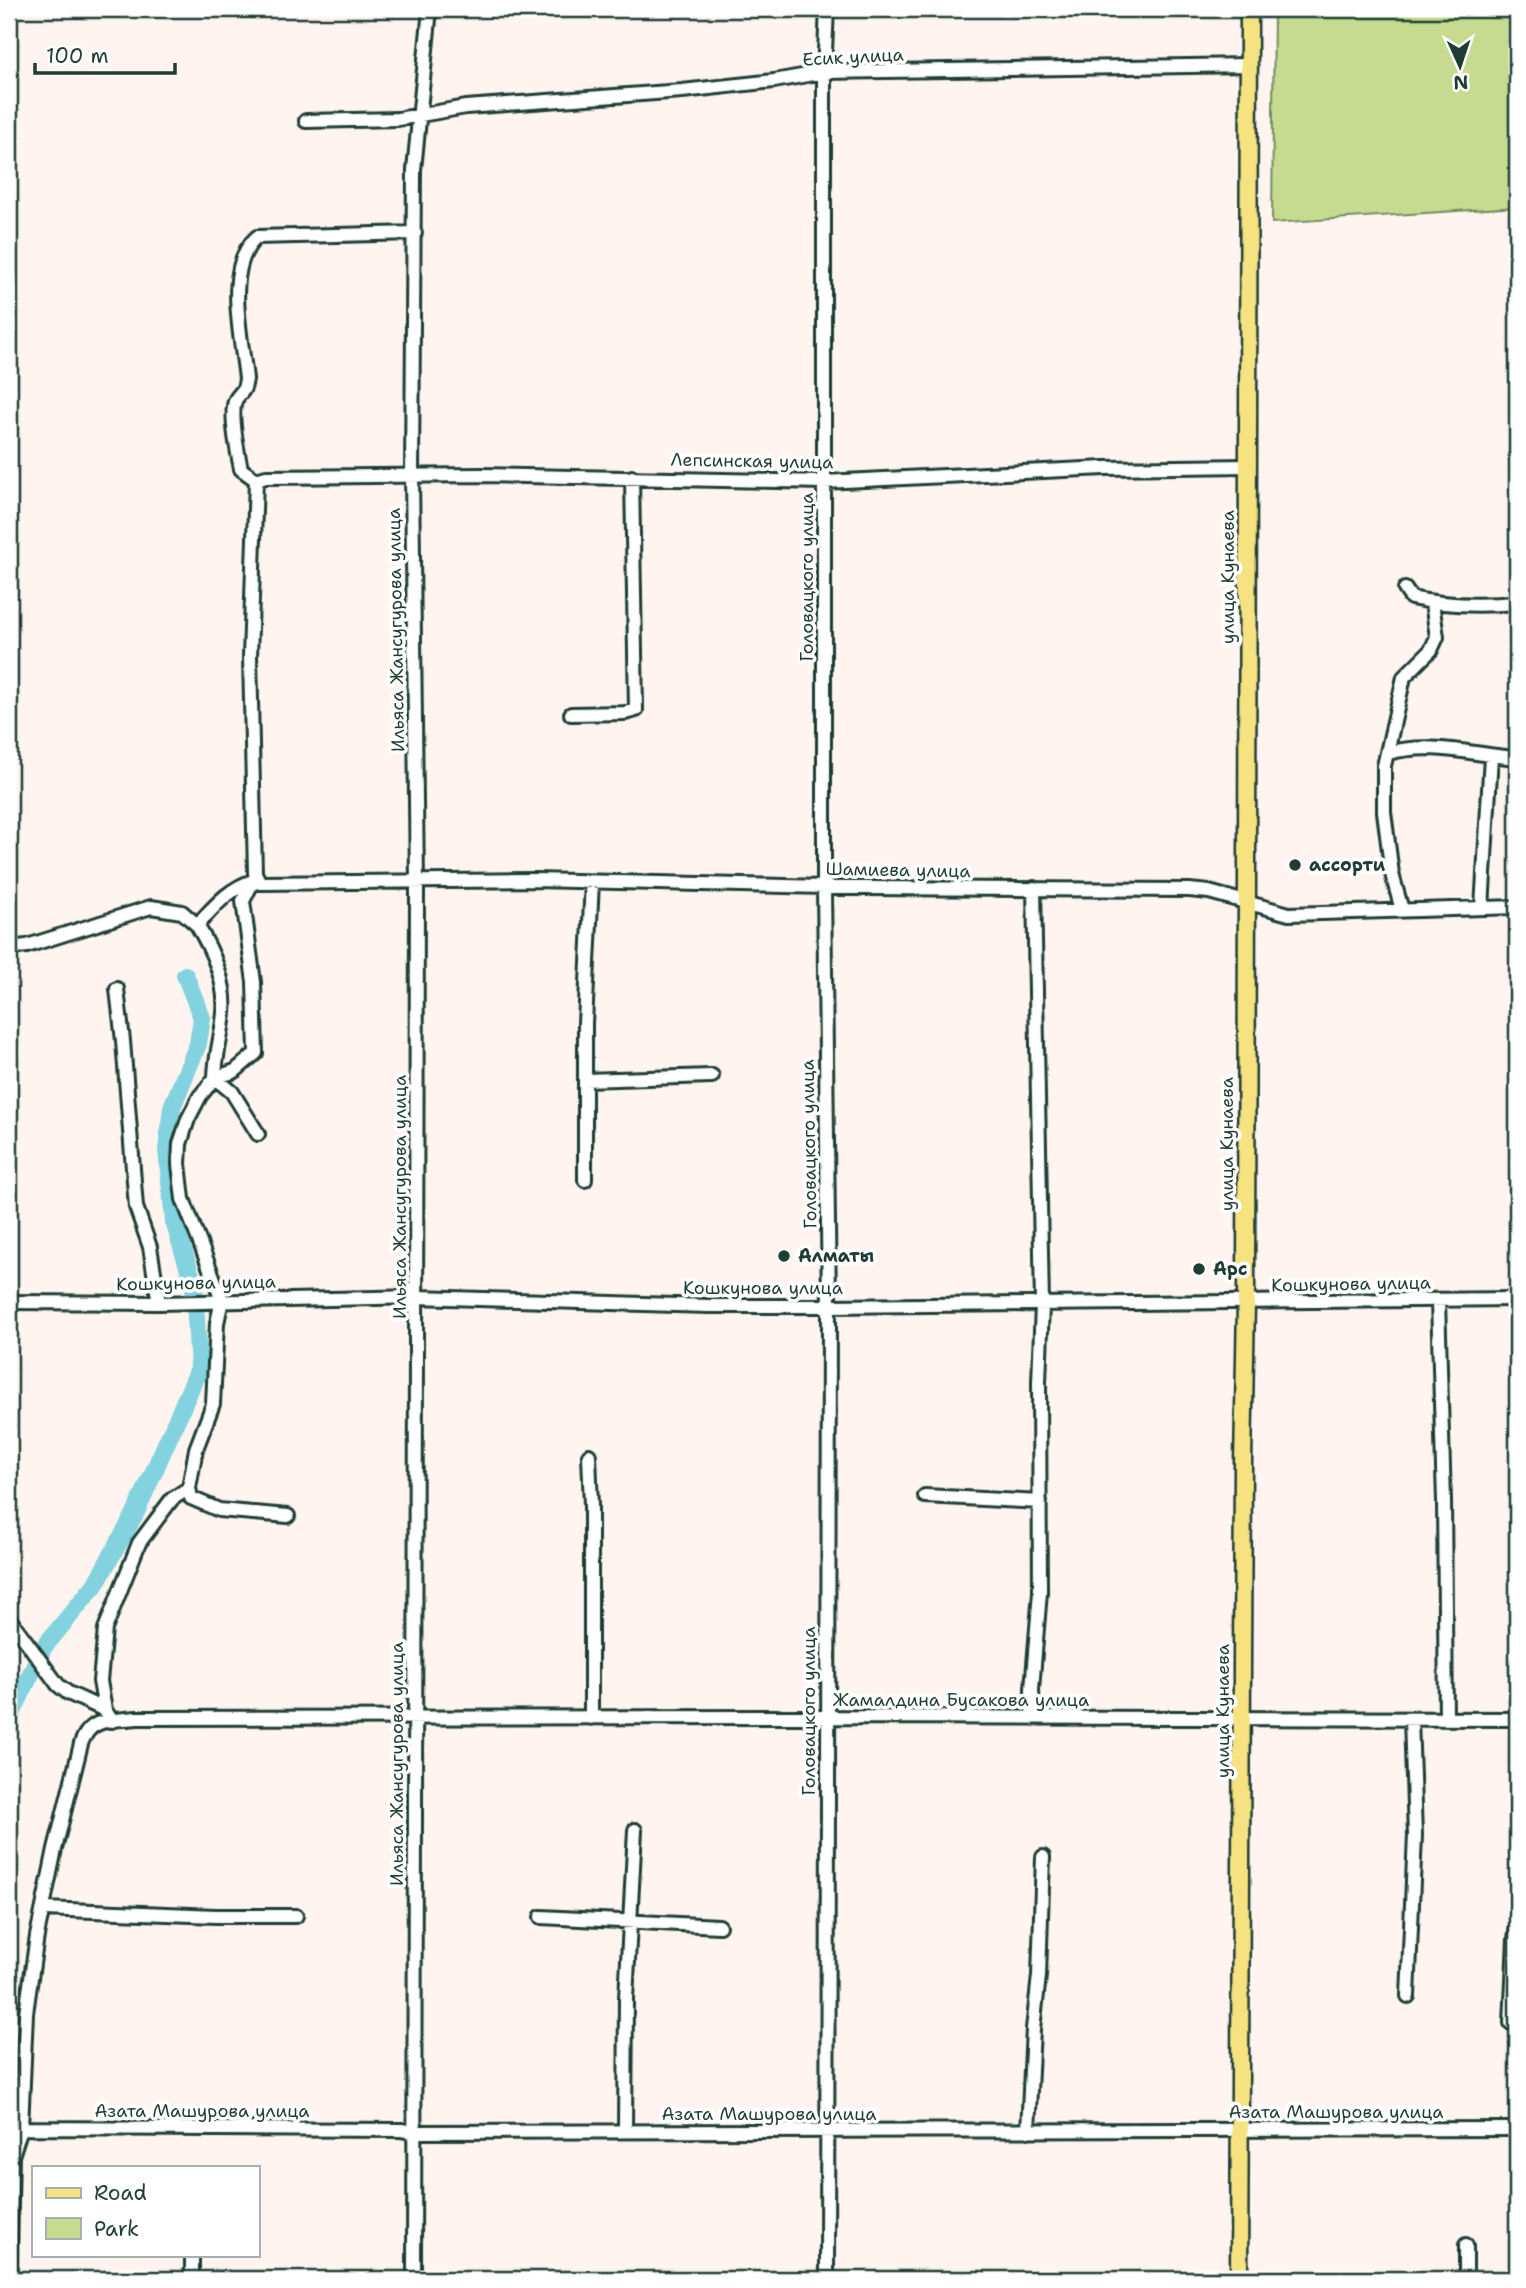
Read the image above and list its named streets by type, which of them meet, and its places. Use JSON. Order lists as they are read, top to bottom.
{
  "streets": {
    "main road": ["улица Кунаева"],
    "street": [
      "Есик улица",
      "Лепсинская улица",
      "Головацкого улица",
      "Ильяса Жансугурова улица",
      "Шамиева улица",
      "Кошкунова улица",
      "Жамалдина Бусакова улица",
      "Азата Машурова улица"
    ]
  },
  "crossings": [
    ["Есик улица", "Головацкого улица"],
    ["Есик улица", "улица Кунаева"],
    ["Есик улица", "Ильяса Жансугурова улица"],
    ["Лепсинская улица", "Головацкого улица"],
    ["Лепсинская улица", "улица Кунаева"],
    ["Лепсинская улица", "Ильяса Жансугурова улица"],
    ["Головацкого улица", "Шамиева улица"],
    ["Головацкого улица", "Кошкунова улица"],
    ["Головацкого улица", "Жамалдина Бусакова улица"],
    ["Головацкого улица", "Азата Машурова улица"],
    ["улица Кунаева", "Шамиева улица"],
    ["улица Кунаева", "Кошкунова улица"],
    ["улица Кунаева", "Жамалдина Бусакова улица"],
    ["улица Кунаева", "Азата Машурова улица"],
    ["Ильяса Жансугурова улица", "Шамиева улица"],
    ["Ильяса Жансугурова улица", "Кошкунова улица"],
    ["Ильяса Жансугурова улица", "Жамалдина Бусакова улица"],
    ["Ильяса Жансугурова улица", "Азата Машурова улица"]
  ],
  "places": ["ассорти", "Алматы", "Арс"],
  "legend": ["Road", "Park"],
  "scale_bar": "100 m",
  "north": "bottom"
}
